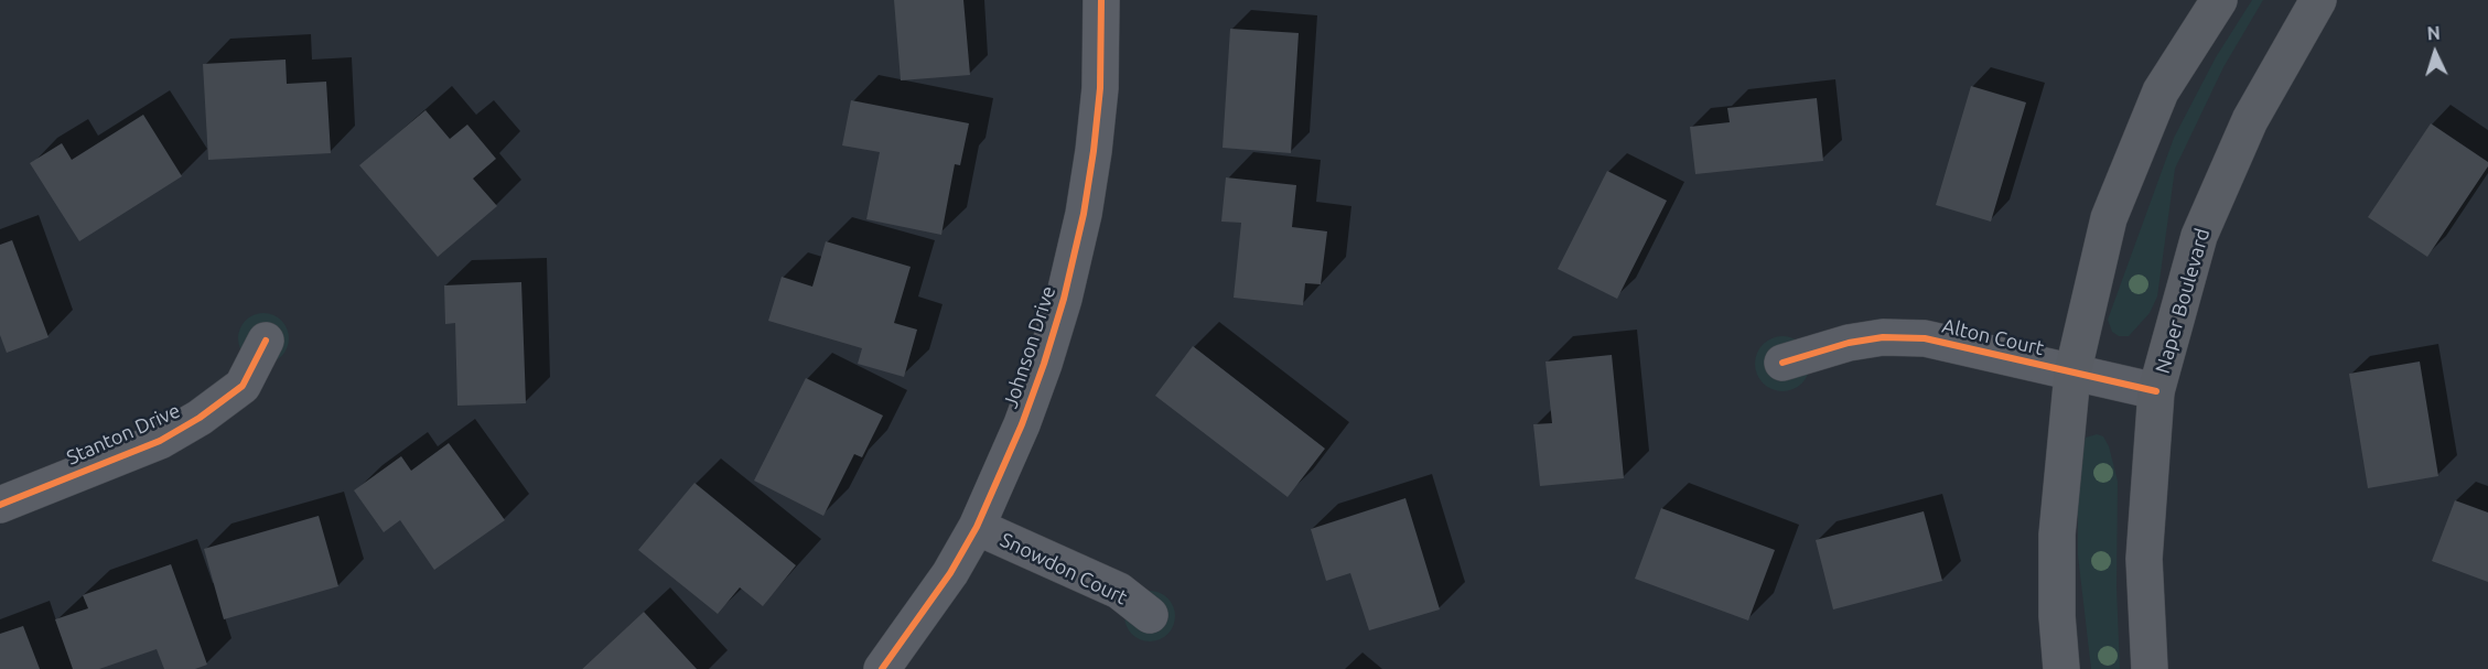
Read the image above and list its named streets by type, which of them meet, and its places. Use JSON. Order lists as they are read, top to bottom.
{
  "streets": {
    "main road": ["Naper Boulevard"],
    "street": [
      "Alton Court",
      "Johnson Drive",
      "Stanton Drive",
      "Snowdon Court"
    ]
  },
  "crossings": [
    ["Naper Boulevard", "Alton Court"],
    ["Johnson Drive", "Snowdon Court"]
  ],
  "north": "top"
}
